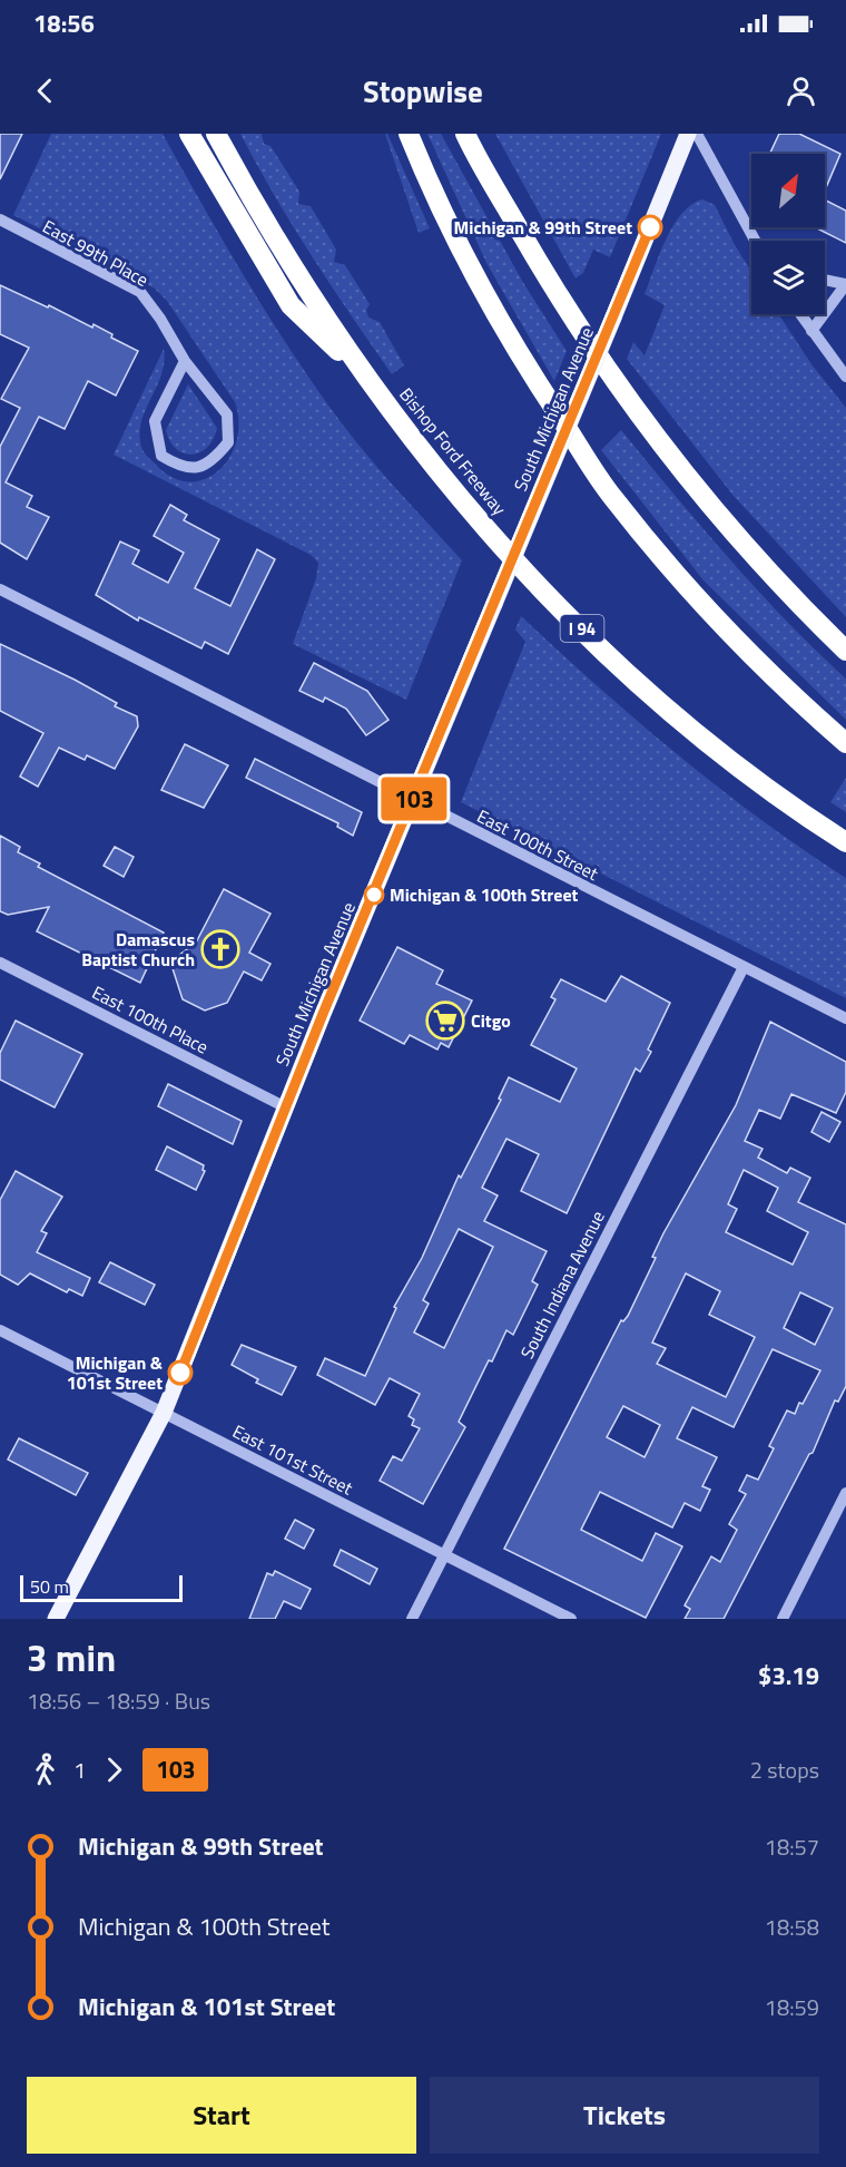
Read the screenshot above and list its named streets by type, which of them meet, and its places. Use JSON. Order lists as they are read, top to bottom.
{
  "streets": {
    "highway": ["Bishop Ford Freeway", "I 94"],
    "main road": ["South Michigan Avenue"],
    "street": [
      "East 99th Place",
      "East 100th Street",
      "East 100th Place",
      "South Indiana Avenue",
      "East 101st Street"
    ]
  },
  "crossings": [
    ["South Michigan Avenue", "East 100th Street"],
    ["South Michigan Avenue", "East 100th Place"],
    ["South Michigan Avenue", "East 101st Street"],
    ["East 100th Street", "South Indiana Avenue"],
    ["South Indiana Avenue", "East 101st Street"]
  ],
  "places": {
    "other": ["Michigan & 99th Street", "Michigan & 100th Street", "Michigan & 101st Street"],
    "church": ["Damascus Baptist Church"],
    "supermarket": ["Citgo"]
  },
  "lines": ["bus line 103"],
  "scale_bar": "50 m",
  "north": "top right",
  "page": {
    "status": "18:56",
    "header": "Stopwise",
    "on_map": "103",
    "scale": "50 m",
    "heading": ["3 min", "18:56 – 18:59 · Bus", "$3.19"],
    "legs": ["1", "103", "2 stops"],
    "list": [
      {
        "name": "Michigan & 99th Street",
        "value": "18:57"
      },
      {
        "name": "Michigan & 100th Street",
        "value": "18:58"
      },
      {
        "name": "Michigan & 101st Street",
        "value": "18:59"
      }
    ],
    "buttons": ["Start", "Tickets"]
  }
}
